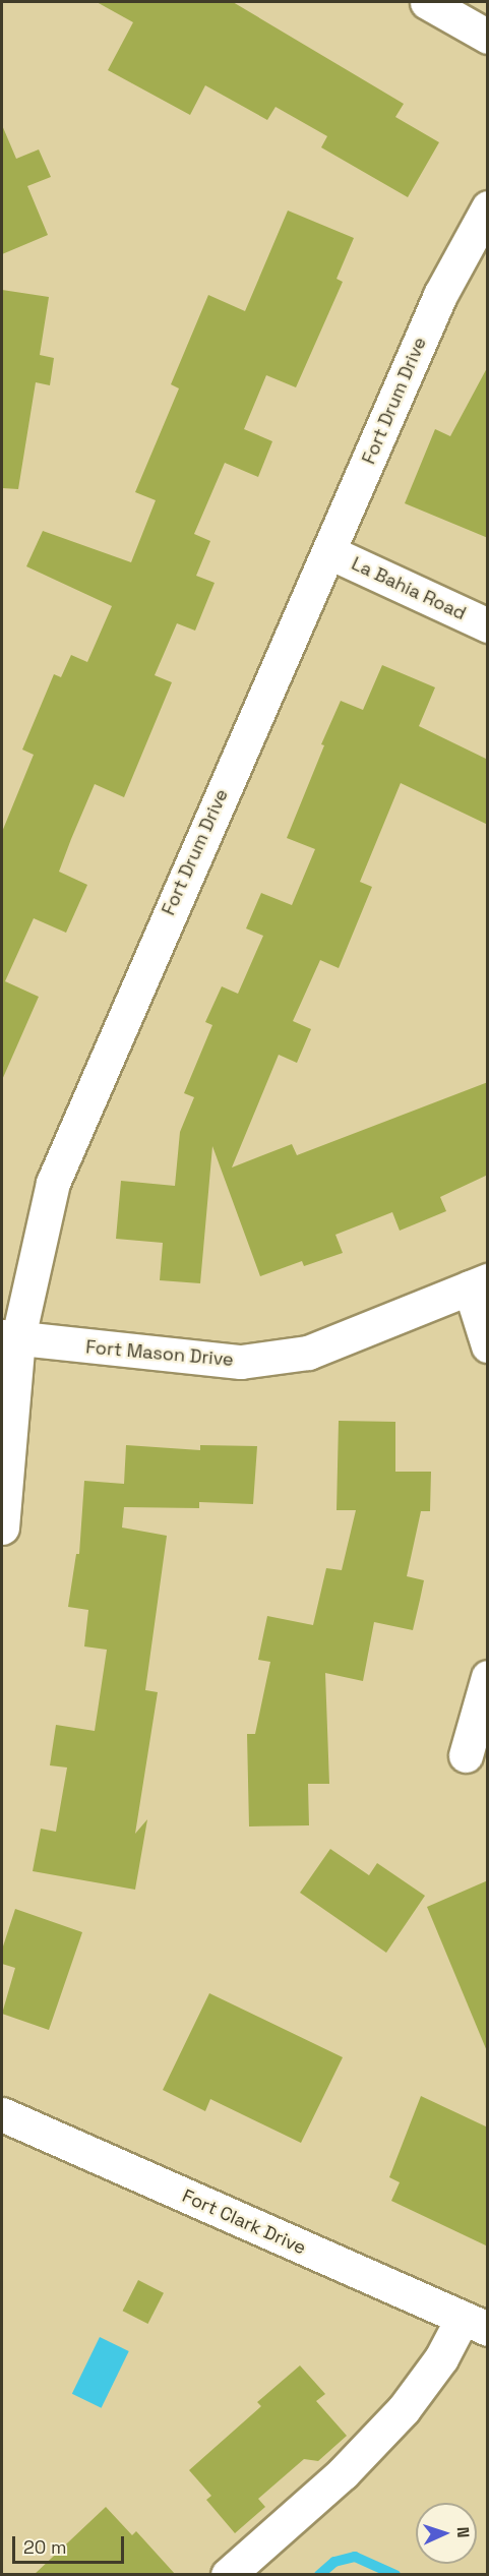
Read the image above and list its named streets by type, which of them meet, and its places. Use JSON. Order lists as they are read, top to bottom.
{
  "streets": {
    "street": [
      "Fort Drum Drive",
      "La Bahia Road",
      "Fort Mason Drive",
      "Fort Clark Drive"
    ]
  },
  "crossings": [
    ["Fort Drum Drive", "La Bahia Road"],
    ["Fort Drum Drive", "Fort Mason Drive"]
  ],
  "scale_bar": "20 m",
  "north": "right"
}
